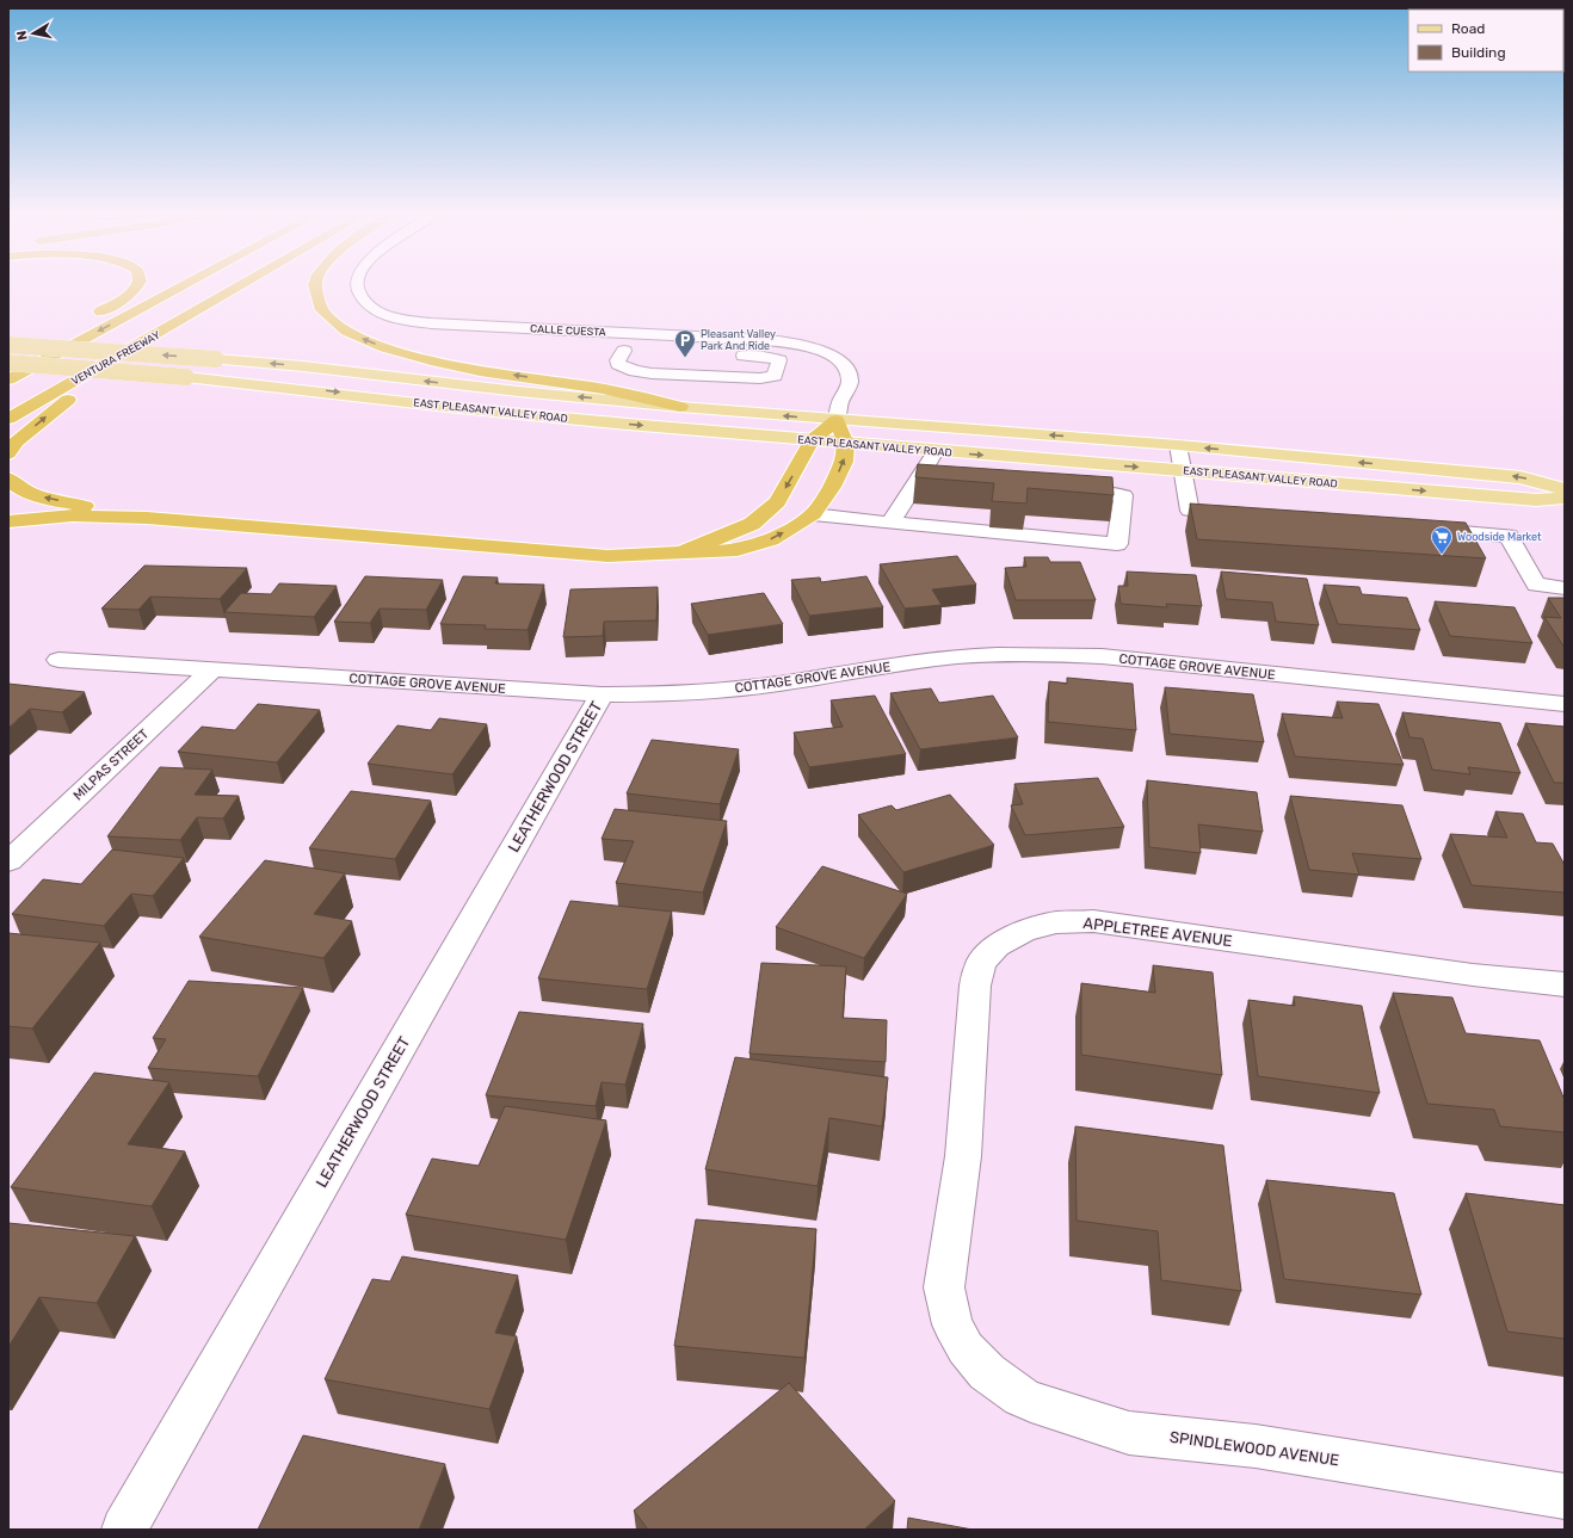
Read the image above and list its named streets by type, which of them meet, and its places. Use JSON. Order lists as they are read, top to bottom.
{
  "streets": {
    "highway": ["VENTURA FREEWAY"],
    "main road": ["EAST PLEASANT VALLEY ROAD"],
    "street": [
      "CALLE CUESTA",
      "COTTAGE GROVE AVENUE",
      "MILPAS STREET",
      "LEATHERWOOD STREET",
      "APPLETREE AVENUE",
      "SPINDLEWOOD AVENUE"
    ]
  },
  "crossings": [
    ["CALLE CUESTA", "EAST PLEASANT VALLEY ROAD"],
    ["COTTAGE GROVE AVENUE", "MILPAS STREET"],
    ["COTTAGE GROVE AVENUE", "LEATHERWOOD STREET"],
    ["APPLETREE AVENUE", "SPINDLEWOOD AVENUE"]
  ],
  "places": {
    "parking": ["Pleasant Valley Park And Ride"],
    "supermarket": ["Woodside Market"]
  },
  "legend": ["Road", "Building"],
  "north": "left"
}
